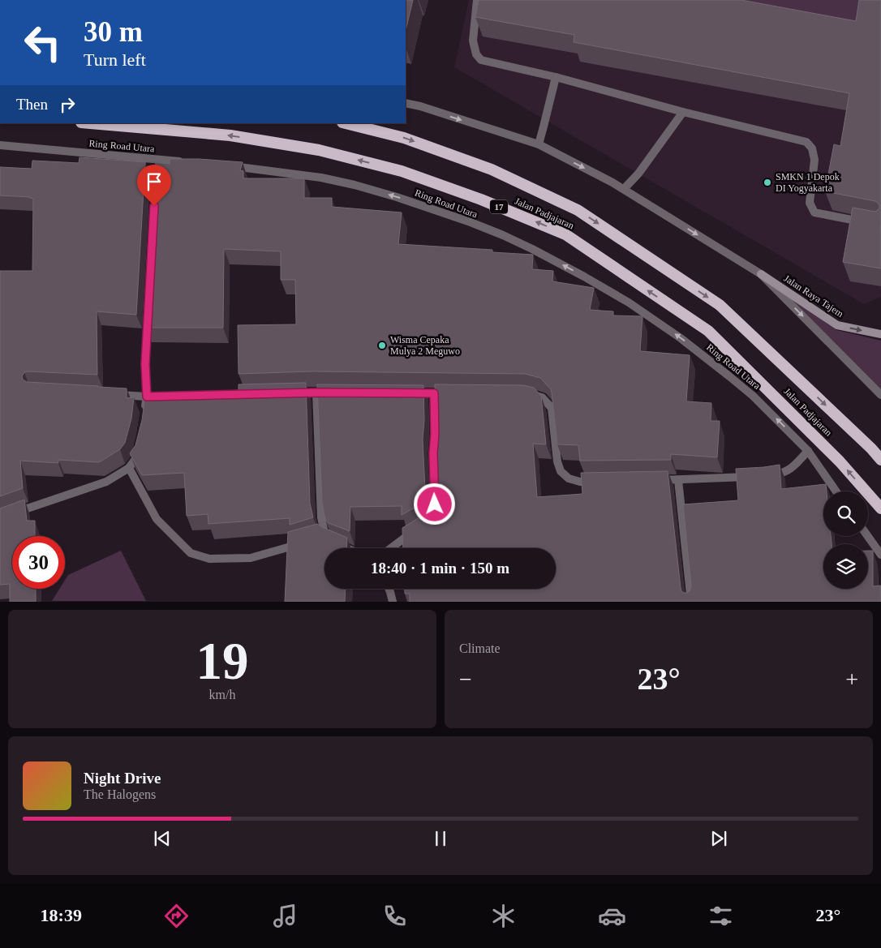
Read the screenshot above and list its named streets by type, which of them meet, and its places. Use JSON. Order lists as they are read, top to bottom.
{
  "streets": {
    "highway": ["17", "Jalan Padjajaran"],
    "main road": ["Jalan Raya Tajem"],
    "street": ["Ring Road Utara"]
  },
  "one_way": ["Ring Road Utara", "Jalan Raya Tajem"],
  "places": ["SMKN 1 Depok DI Yogyakarta", "Wisma Cepaka Mulya 2 Meguwo"],
  "page": {
    "turn": ["30 m", "Turn left"],
    "then": "Then",
    "limit": "30",
    "trip": "18:40 · 1 min · 150 m",
    "tile": [
      ["19", "km/h"],
      "Climate"
    ],
    "heat": ["−", "23°", "+"],
    "song": ["Night Drive", "The Halogens"],
    "tabs": ["18:39", "23°"]
  }
}
